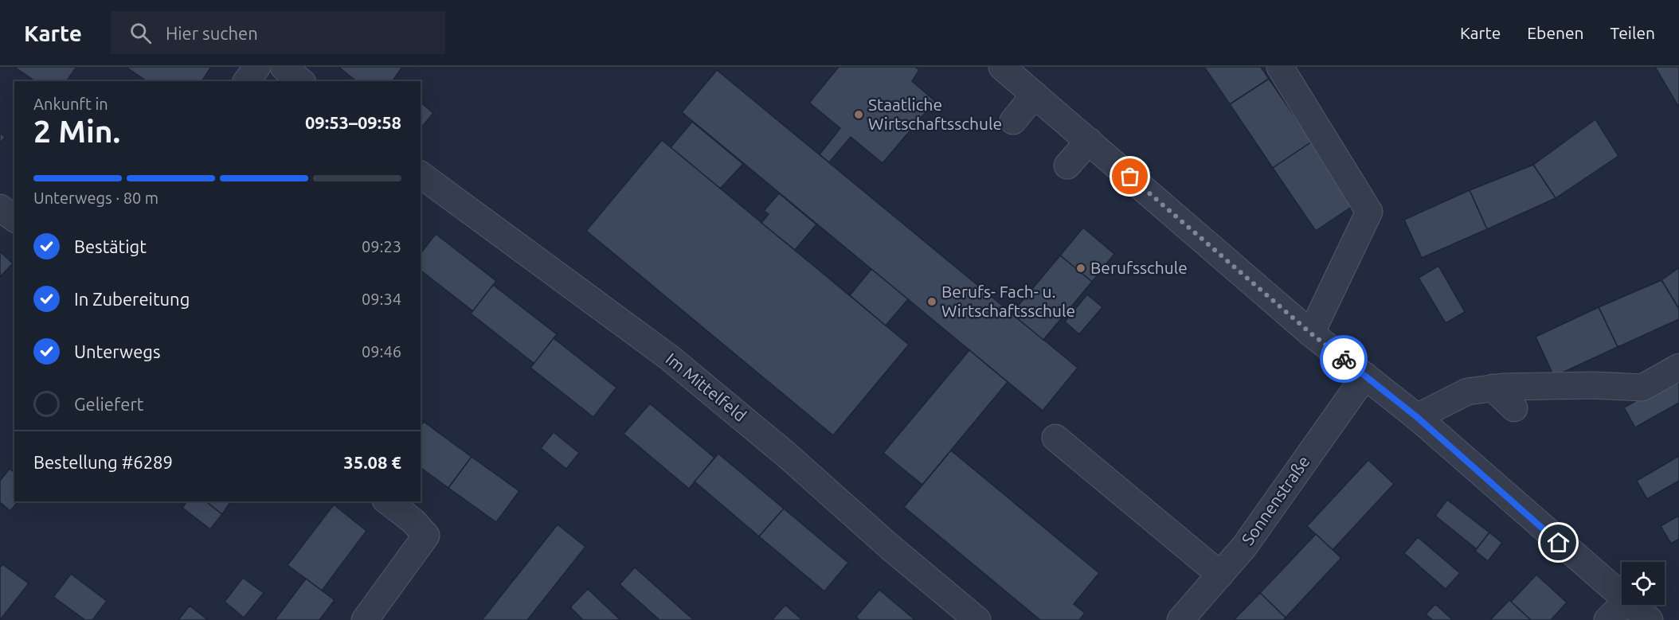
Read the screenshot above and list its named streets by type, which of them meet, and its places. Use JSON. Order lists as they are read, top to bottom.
{
  "streets": {
    "street": ["Im Mittelfeld", "Sonnenstraße"]
  },
  "places": ["Staatliche Wirtschaftsschule", "Berufsschule", "Berufs- Fach- u. Wirtschaftsschule"],
  "page": {
    "header": "Karte",
    "search": "Hier suchen",
    "nav": ["Karte", "Ebenen", "Teilen"],
    "heading": ["2 Min.", "Ankunft in", "09:53–09:58"],
    "panel": ["Bestellung #6289", "35.08 €"],
    "bar": "Unterwegs · 80 m",
    "list": [
      ["Bestätigt", "09:23"],
      ["In Zubereitung", "09:34"],
      ["Unterwegs", "09:46"],
      "Geliefert"
    ]
  }
}
